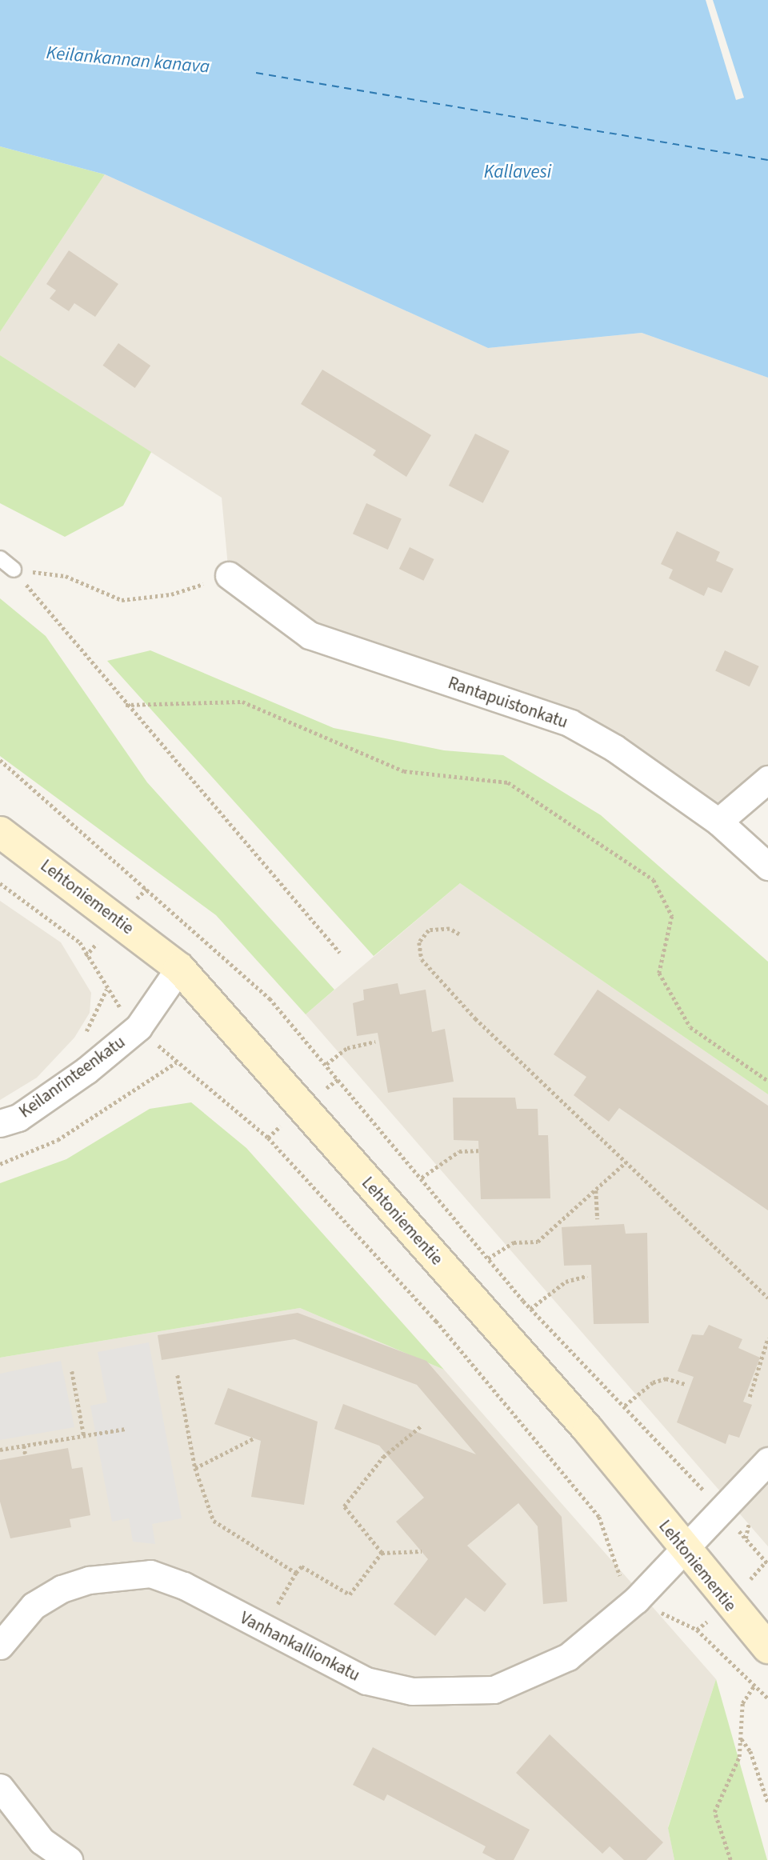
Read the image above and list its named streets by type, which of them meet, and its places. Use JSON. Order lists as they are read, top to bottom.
{
  "streets": {
    "main road": ["Lehtoniementie"],
    "street": ["Rantapuistonkatu", "Keilanrinteenkatu", "Vanhankallionkatu"]
  },
  "crossings": [
    ["Lehtoniementie", "Keilanrinteenkatu"],
    ["Lehtoniementie", "Vanhankallionkatu"]
  ],
  "water": ["Keilankannan kanava", "Kallavesi"]
}
